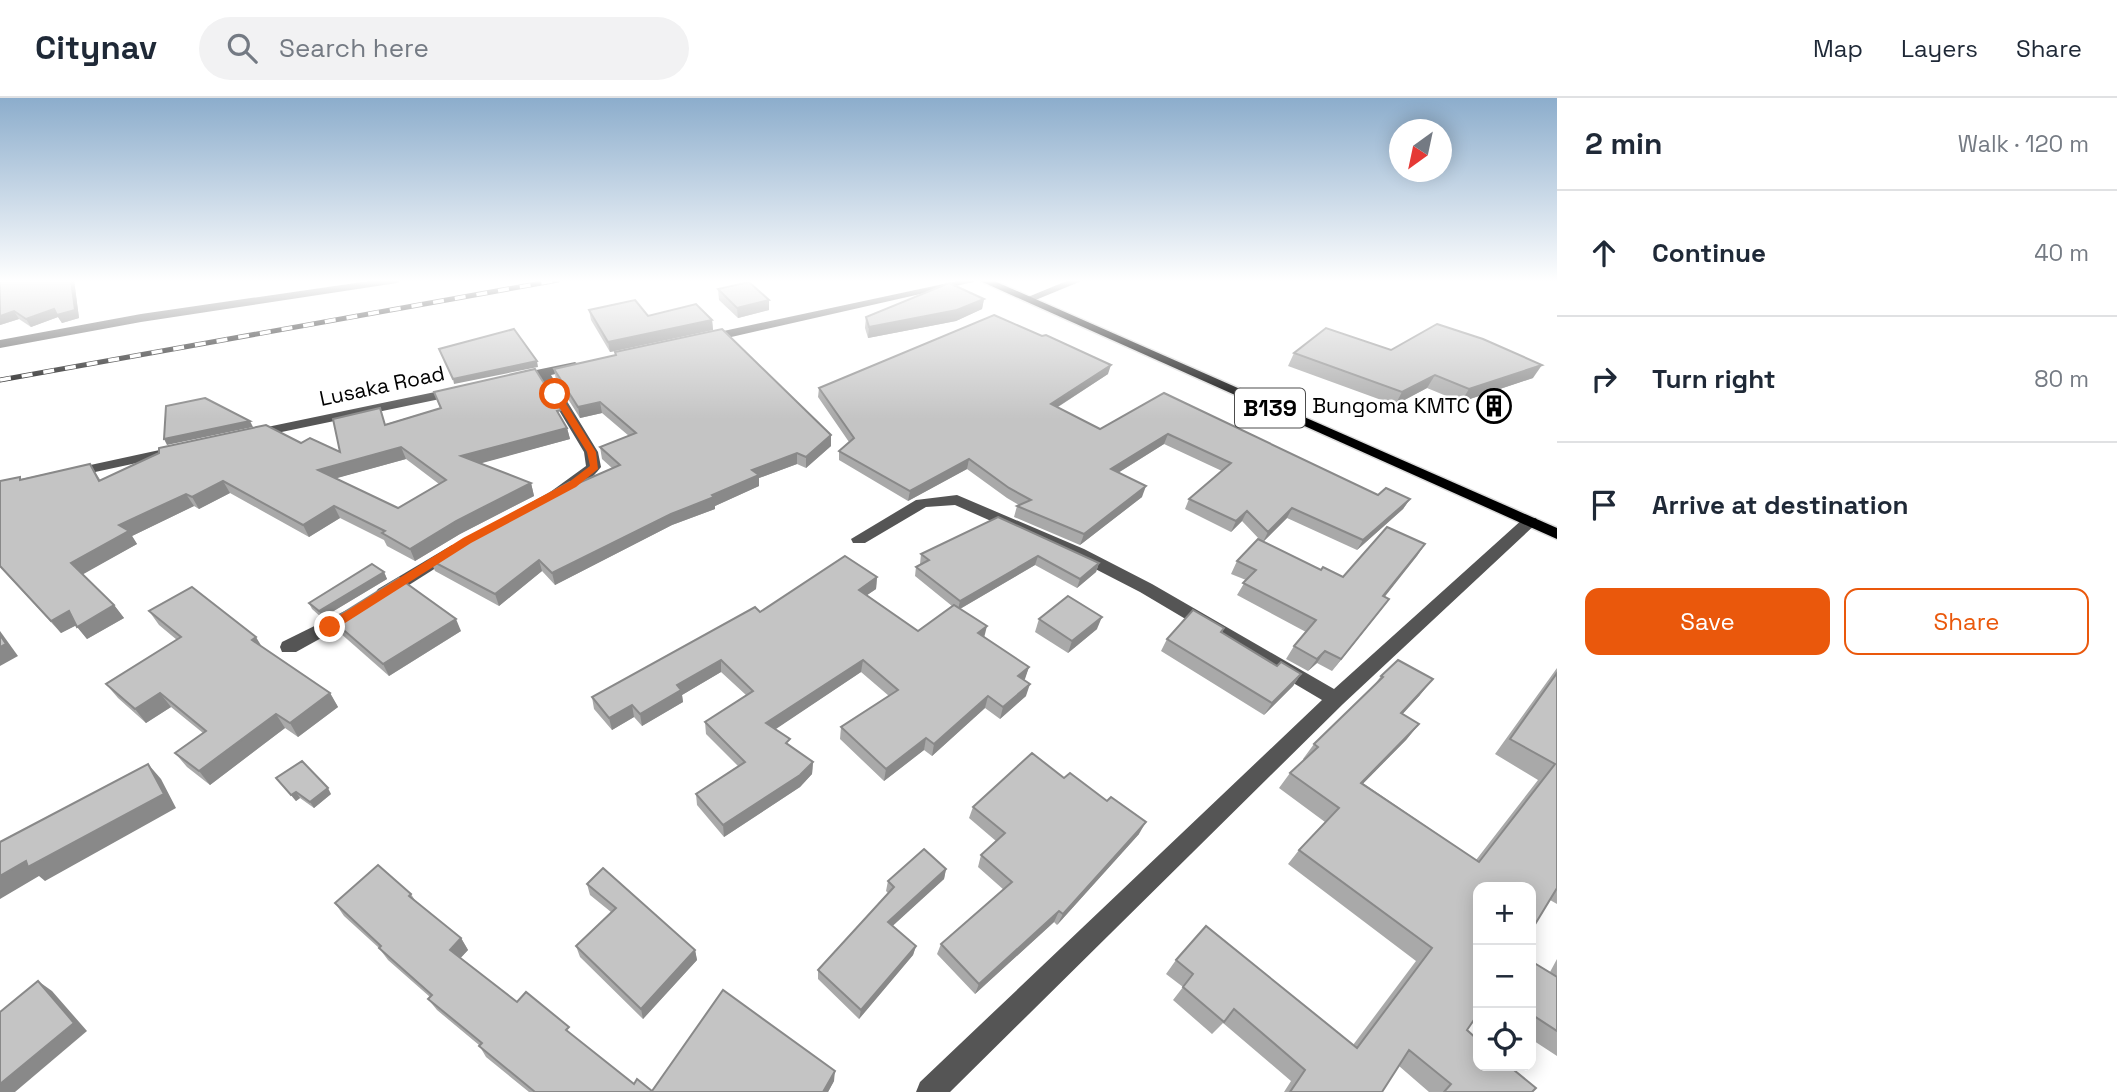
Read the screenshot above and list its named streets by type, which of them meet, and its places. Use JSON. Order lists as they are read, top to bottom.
{
  "streets": {
    "main road": ["B139"],
    "street": ["Lusaka Road"]
  },
  "places": {
    "building": ["Bungoma KMTC"]
  },
  "north": "bottom left",
  "page": {
    "header": "Citynav",
    "search": "Search here",
    "nav": ["Map", "Layers", "Share"],
    "heading": ["2 min", "Walk · 120 m"],
    "list": [
      ["Continue", "40 m"],
      ["Turn right", "80 m"],
      "Arrive at destination"
    ],
    "buttons": ["Save", "Share"],
    "map_buttons": ["+", "−"]
  }
}
